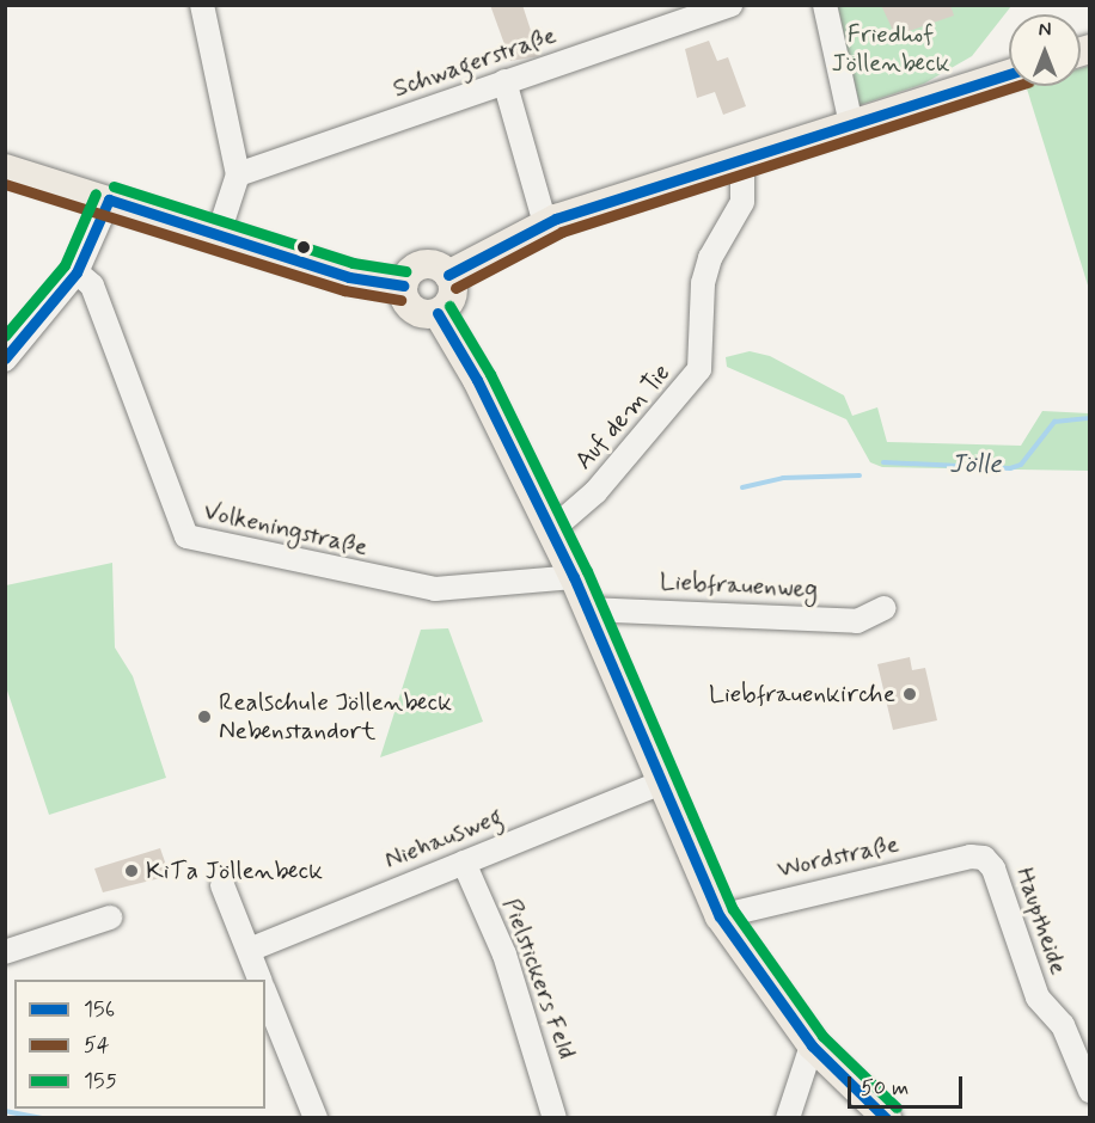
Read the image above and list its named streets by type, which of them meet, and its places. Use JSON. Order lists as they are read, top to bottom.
{
  "streets": {
    "street": [
      "Schwagerstraße",
      "Auf dem Tie",
      "Volkeningstraße",
      "Liebfrauenweg",
      "Niehausweg",
      "Wordstraße",
      "Hauptheide",
      "Pielstickers Feld"
    ]
  },
  "crossings": [
    ["Niehausweg", "Pielstickers Feld"],
    ["Wordstraße", "Hauptheide"]
  ],
  "water": ["Jölle"],
  "parks": ["Friedhof Jöllenbeck"],
  "places": ["Liebfrauenkirche", "Realschule Jöllenbeck Nebenstandort", "KiTa Jöllenbeck"],
  "lines": ["transit line 156", "transit line 54", "transit line 155"],
  "legend": ["156", "54", "155"],
  "scale_bar": "50 m",
  "north": "top"
}
